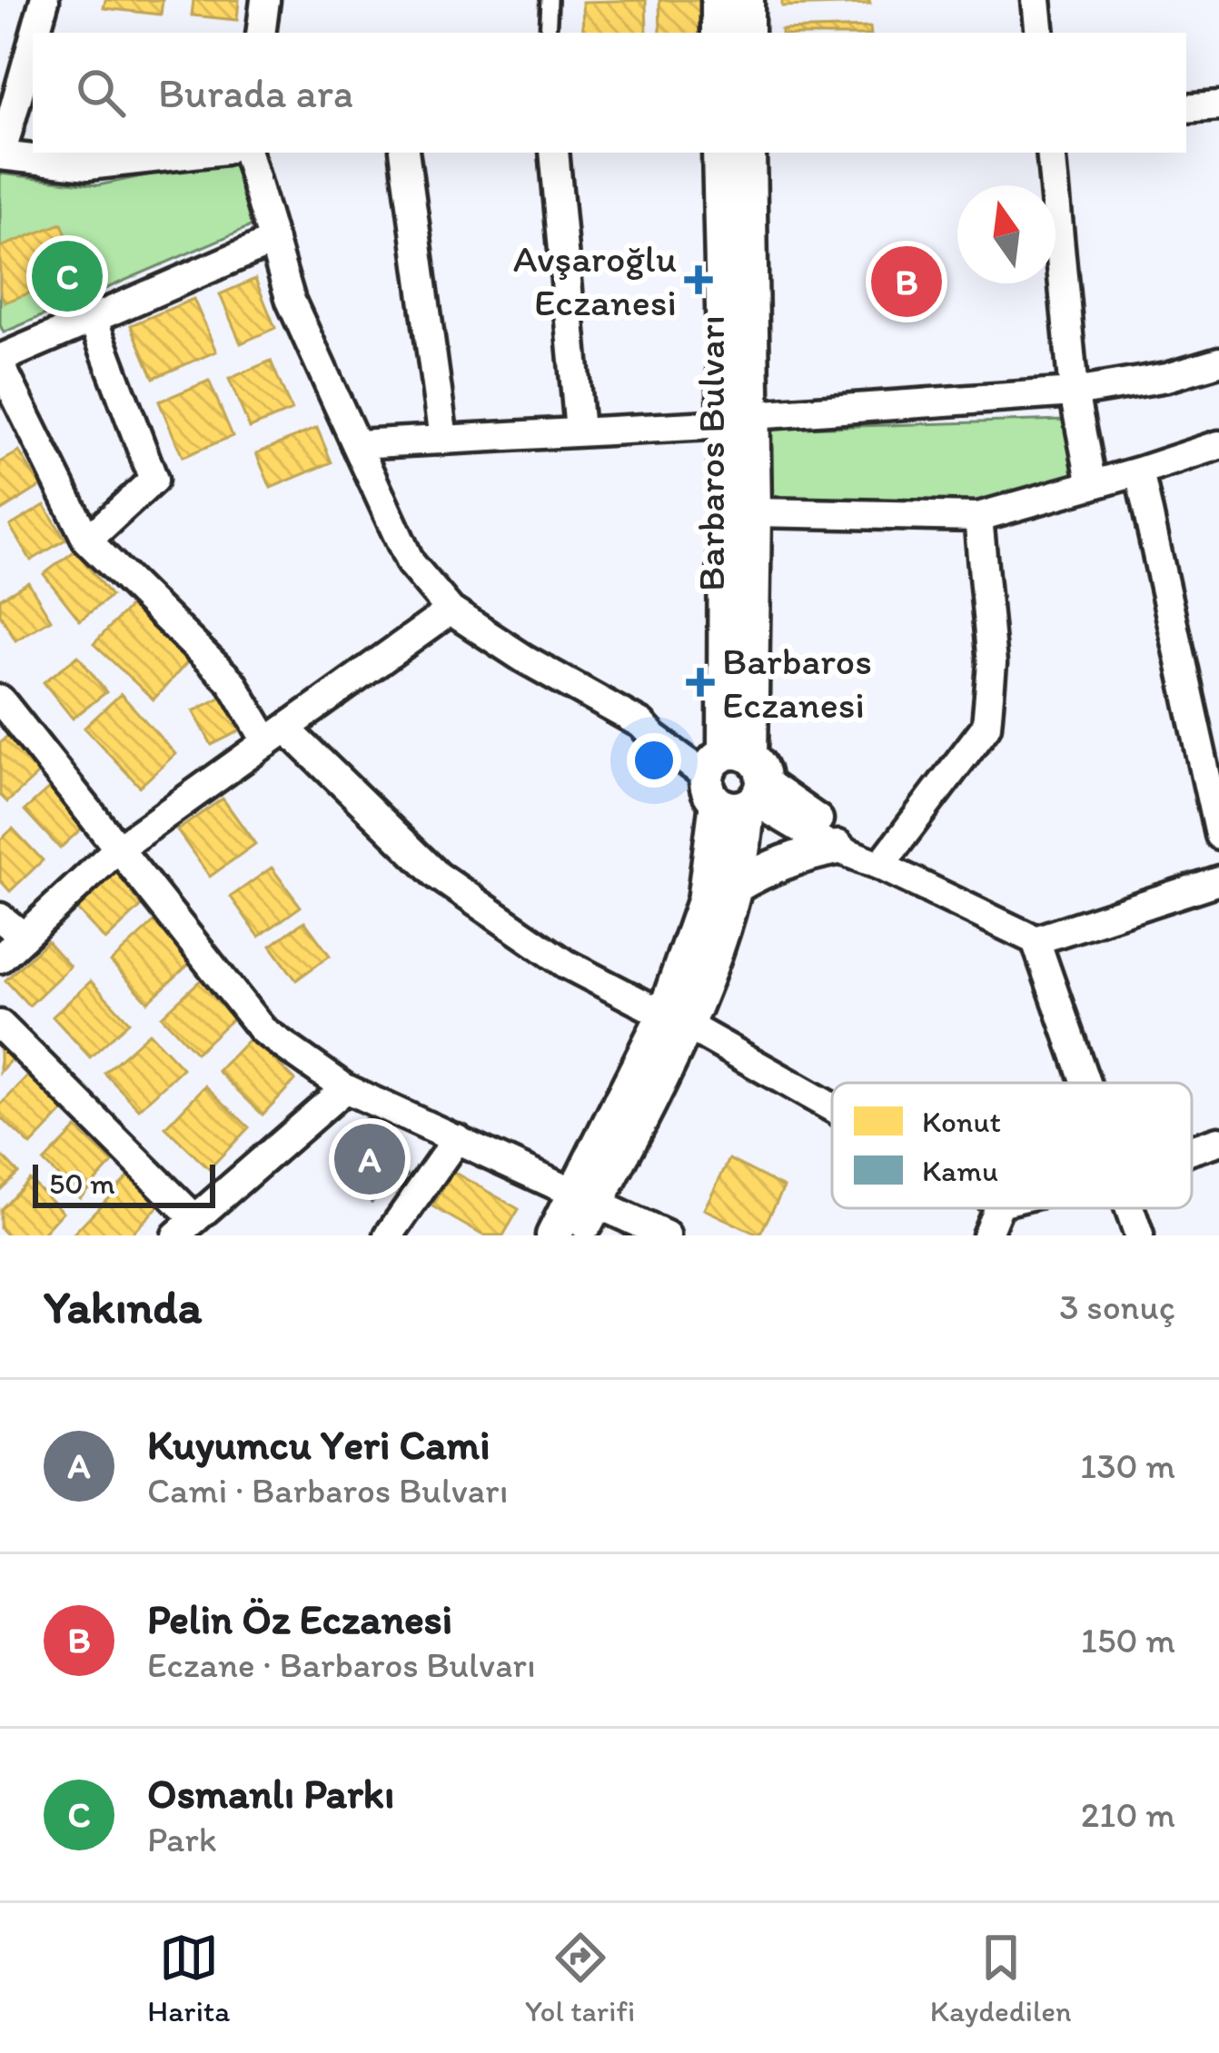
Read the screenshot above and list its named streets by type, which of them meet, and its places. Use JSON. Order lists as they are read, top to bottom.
{
  "streets": {
    "street": ["Barbaros Bulvarı"]
  },
  "places": {
    "health": ["Avşaroğlu Eczanesi", "Barbaros Eczanesi"]
  },
  "legend": ["Konut", "Kamu"],
  "scale_bar": "50 m",
  "north": "top",
  "page": {
    "search": "Burada ara",
    "pins": ["C", "B", "A"],
    "scale": "50 m",
    "heading": ["Yakında", "3 sonuç"],
    "list": [
      {
        "mark": "A",
        "name": "Kuyumcu Yeri Cami",
        "note": "Cami · Barbaros Bulvarı",
        "value": "130 m"
      },
      {
        "mark": "B",
        "name": "Pelin Öz Eczanesi",
        "note": "Eczane · Barbaros Bulvarı",
        "value": "150 m"
      },
      {
        "mark": "C",
        "name": "Osmanlı Parkı",
        "note": "Park",
        "value": "210 m"
      }
    ],
    "nav": ["Harita", "Yol tarifi", "Kaydedilen"]
  }
}
